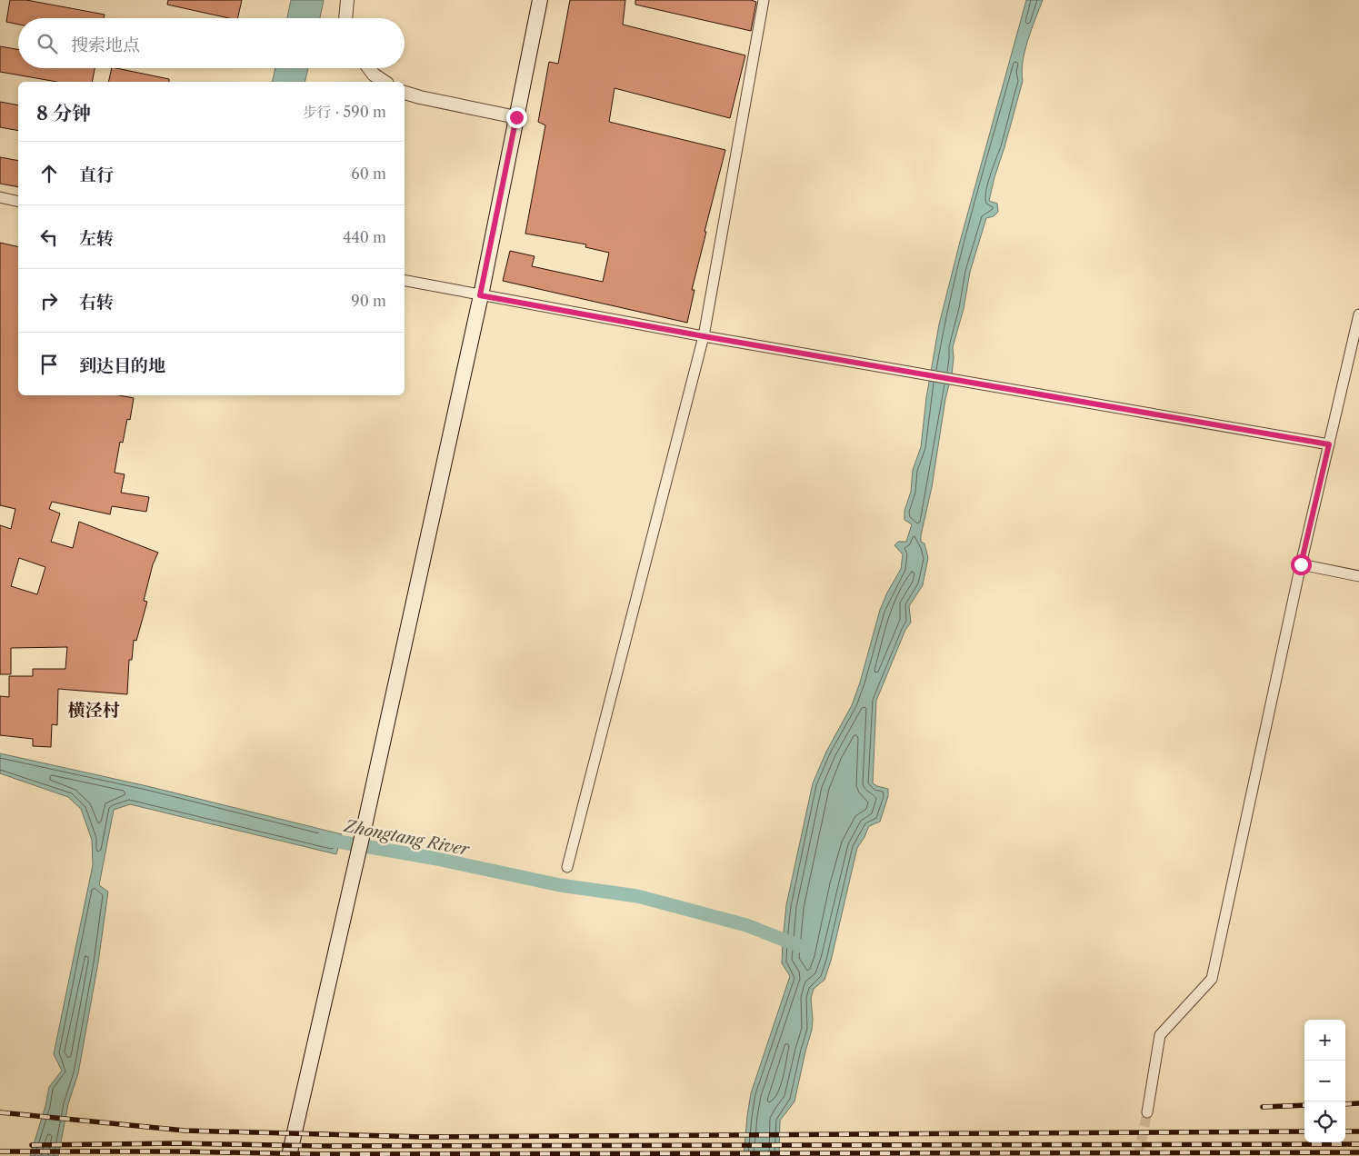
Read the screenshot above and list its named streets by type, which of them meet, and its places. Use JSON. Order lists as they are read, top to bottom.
{
  "districts": ["横泾村"],
  "water": ["Zhongtang River"],
  "page": {
    "search": "搜索地点",
    "heading": ["8 分钟", "步行 · 590 m"],
    "list": [
      ["直行", "60 m"],
      ["左转", "440 m"],
      ["右转", "90 m"],
      "到达目的地"
    ],
    "map_buttons": ["+", "−"]
  }
}
